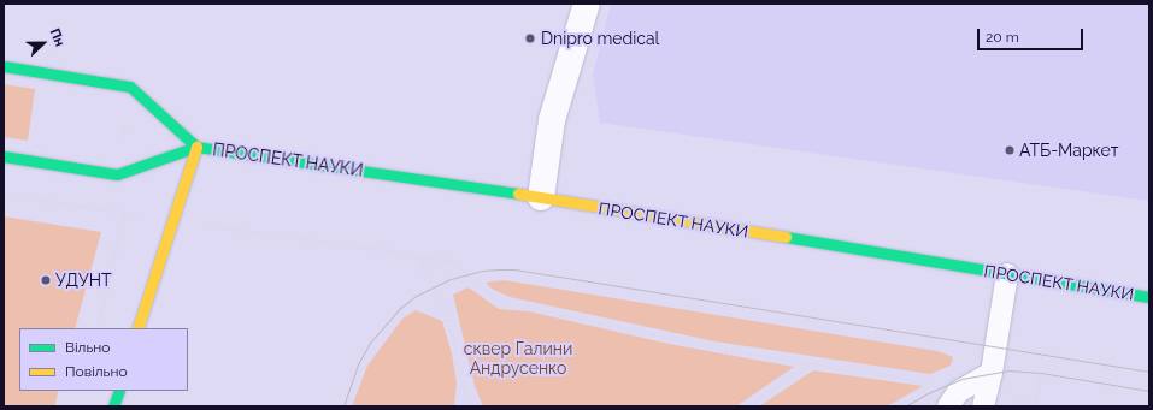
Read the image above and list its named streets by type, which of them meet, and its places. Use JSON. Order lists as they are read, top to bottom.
{
  "streets": {
    "main road": ["ПРОСПЕКТ НАУКИ"]
  },
  "parks": ["сквер Галини Андрусенко"],
  "places": ["Dnipro medical", "АТБ-Маркет", "УДУНТ"],
  "legend": ["Вільно", "Повільно"],
  "scale_bar": "20 m",
  "north": "right"
}
